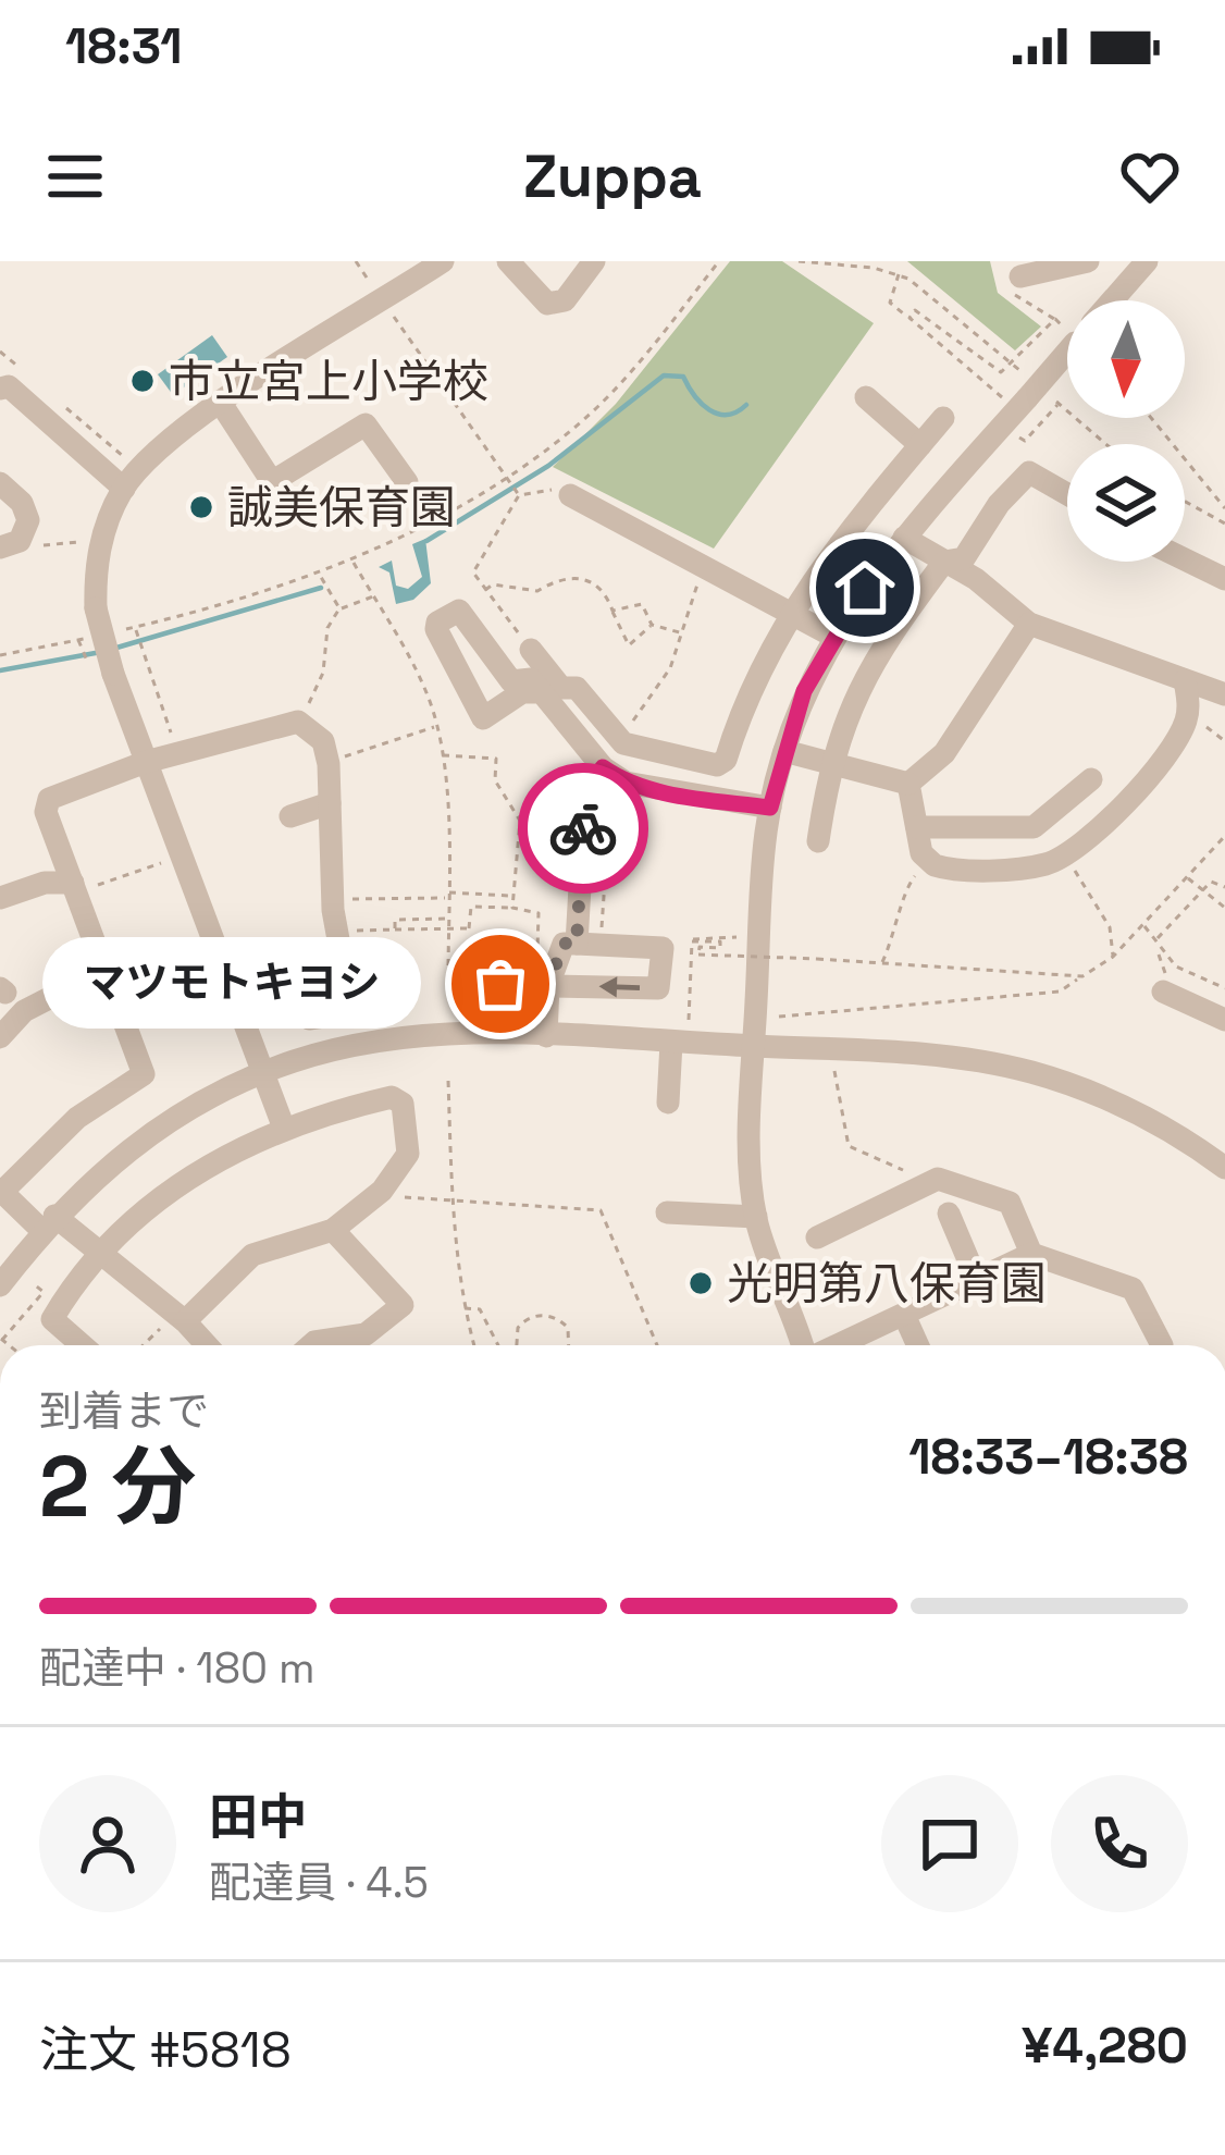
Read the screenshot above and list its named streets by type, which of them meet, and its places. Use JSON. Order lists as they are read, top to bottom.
{
  "places": [
    "市立宮上小学校",
    "誠美保育園",
    "マツモトキヨシ",
    "光明第八保育園"
  ],
  "north": "bottom",
  "page": {
    "status": "18:31",
    "header": "Zuppa",
    "bubble": "マツモトキヨシ",
    "heading": ["2 分", "到着まで", "18:33–18:38"],
    "panel": [
      "田中",
      "配達員 · 4.5",
      "注文 #5818",
      "¥4,280"
    ],
    "bar": "配達中 · 180 m"
  }
}
